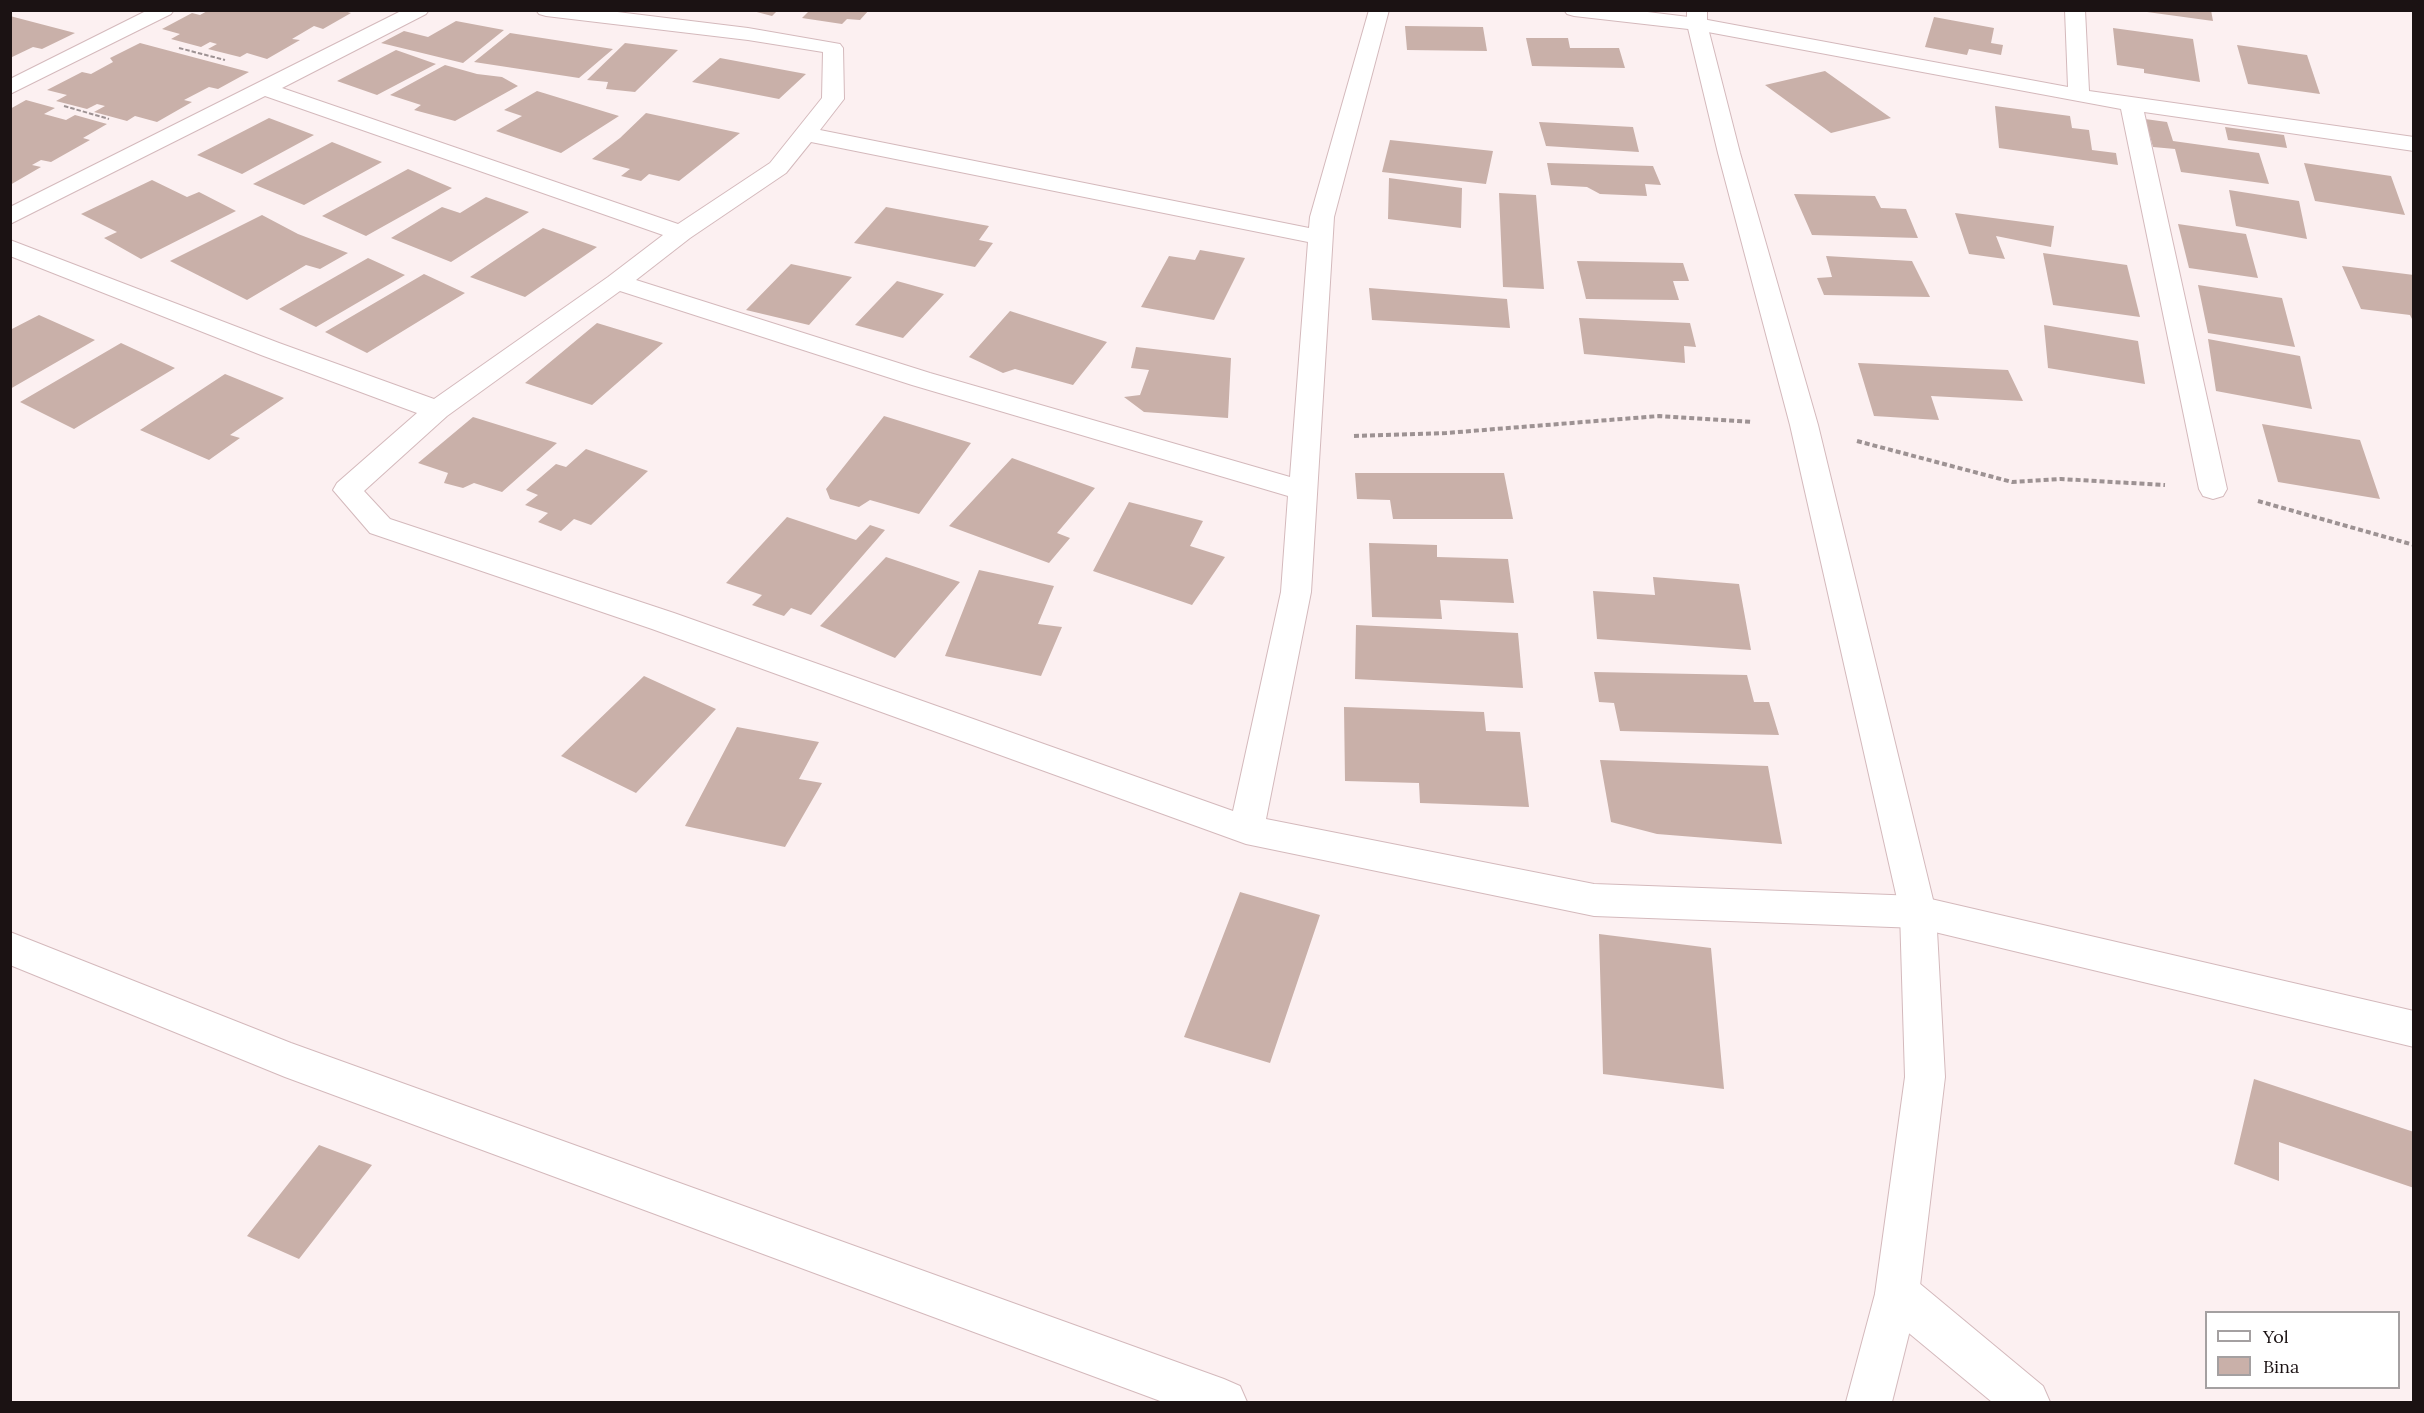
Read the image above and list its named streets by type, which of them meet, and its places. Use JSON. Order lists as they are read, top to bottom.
{
  "legend": ["Yol", "Bina"]
}
